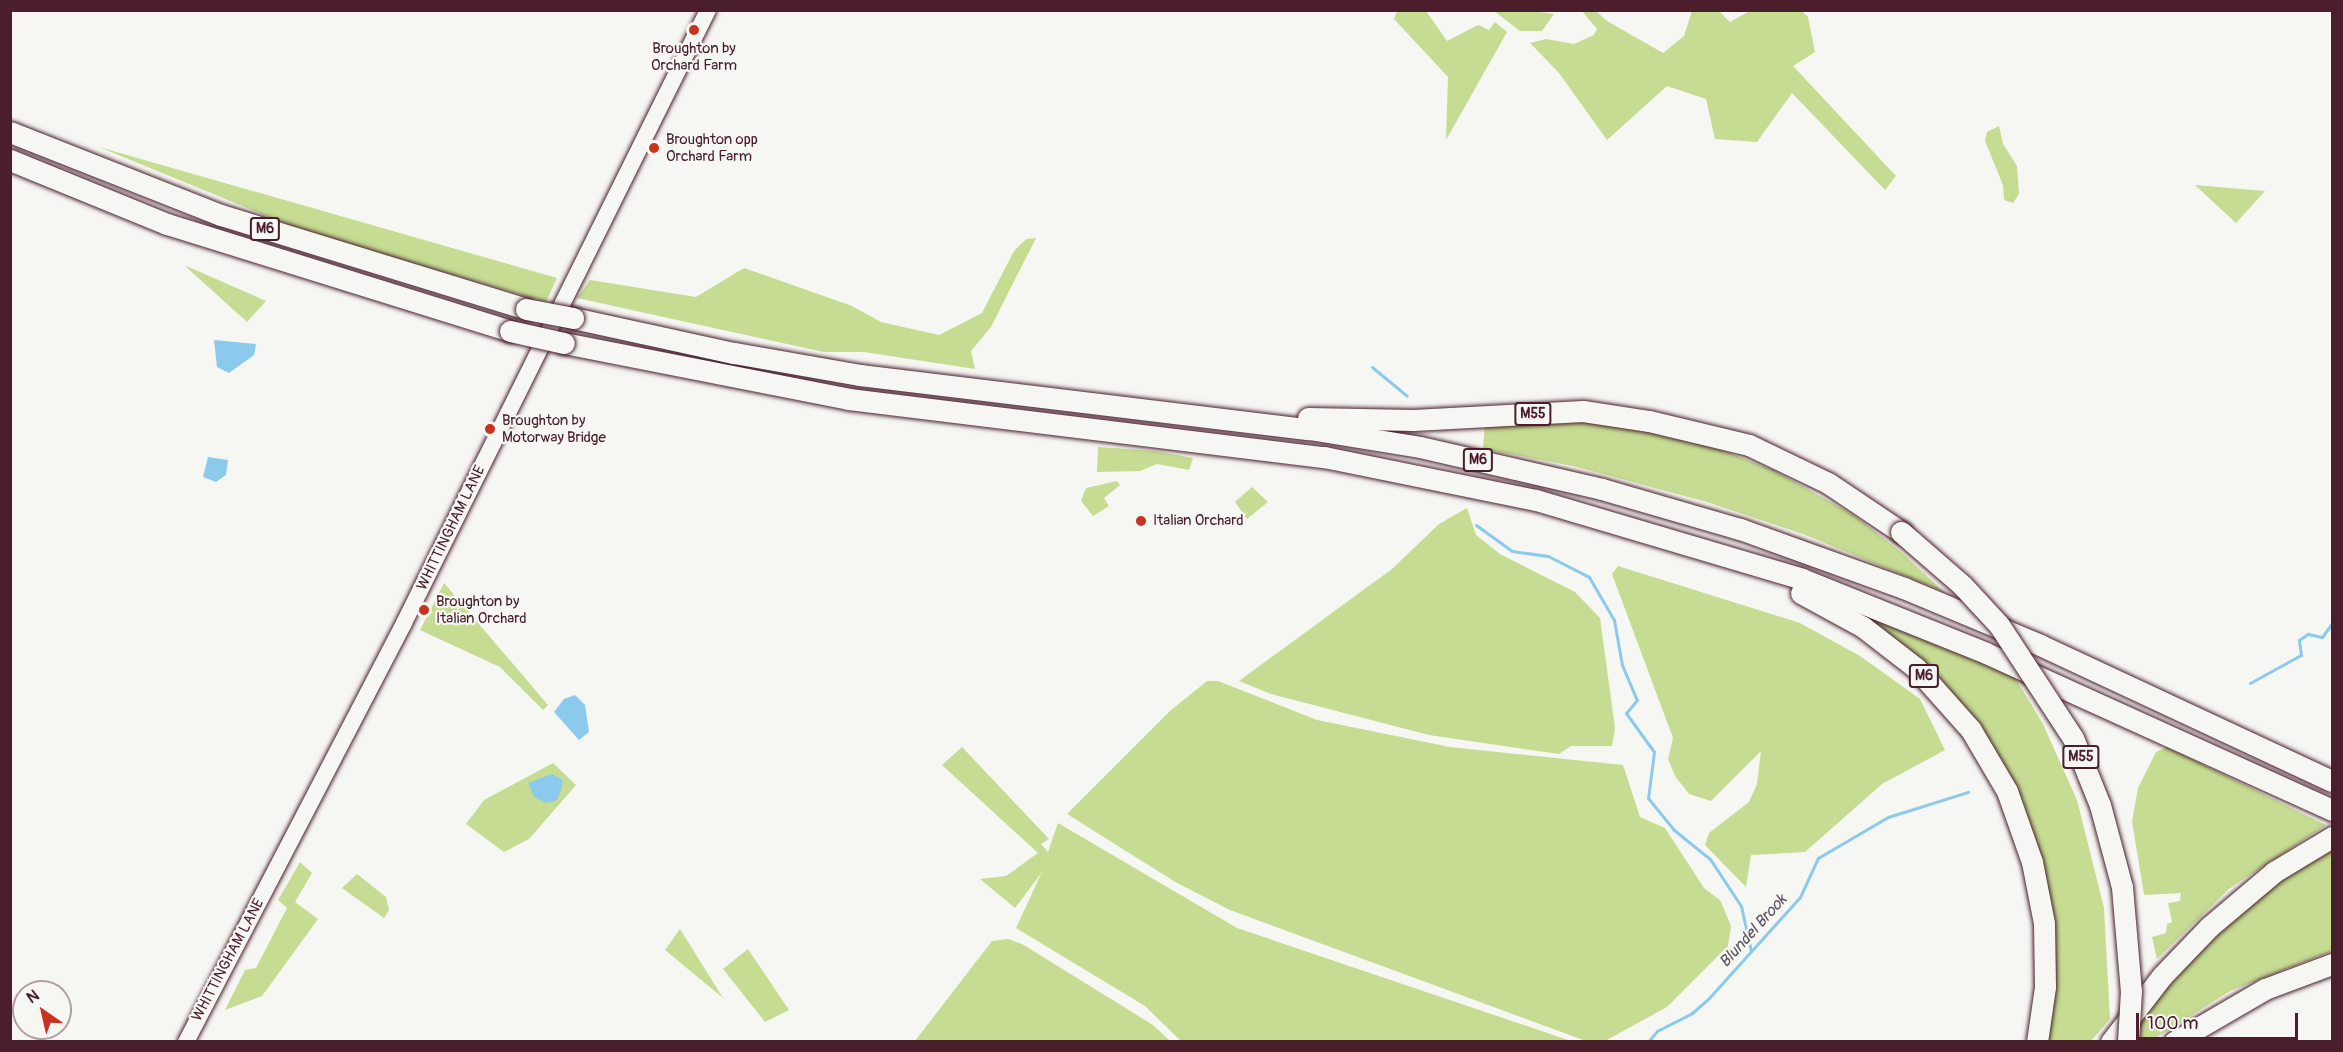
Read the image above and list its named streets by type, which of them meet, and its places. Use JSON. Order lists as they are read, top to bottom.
{
  "streets": {
    "highway": ["M6", "M55"],
    "main road": ["WHITTINGHAM LANE"]
  },
  "crossings": [
    ["M6", "M55"]
  ],
  "water": ["Blundel Brook"],
  "places": [
    "Broughton by Orchard Farm",
    "Broughton opp Orchard Farm",
    "Broughton by Motorway Bridge",
    "Italian Orchard",
    "Broughton by Italian Orchard"
  ],
  "scale_bar": "100 m",
  "north": "top left"
}
